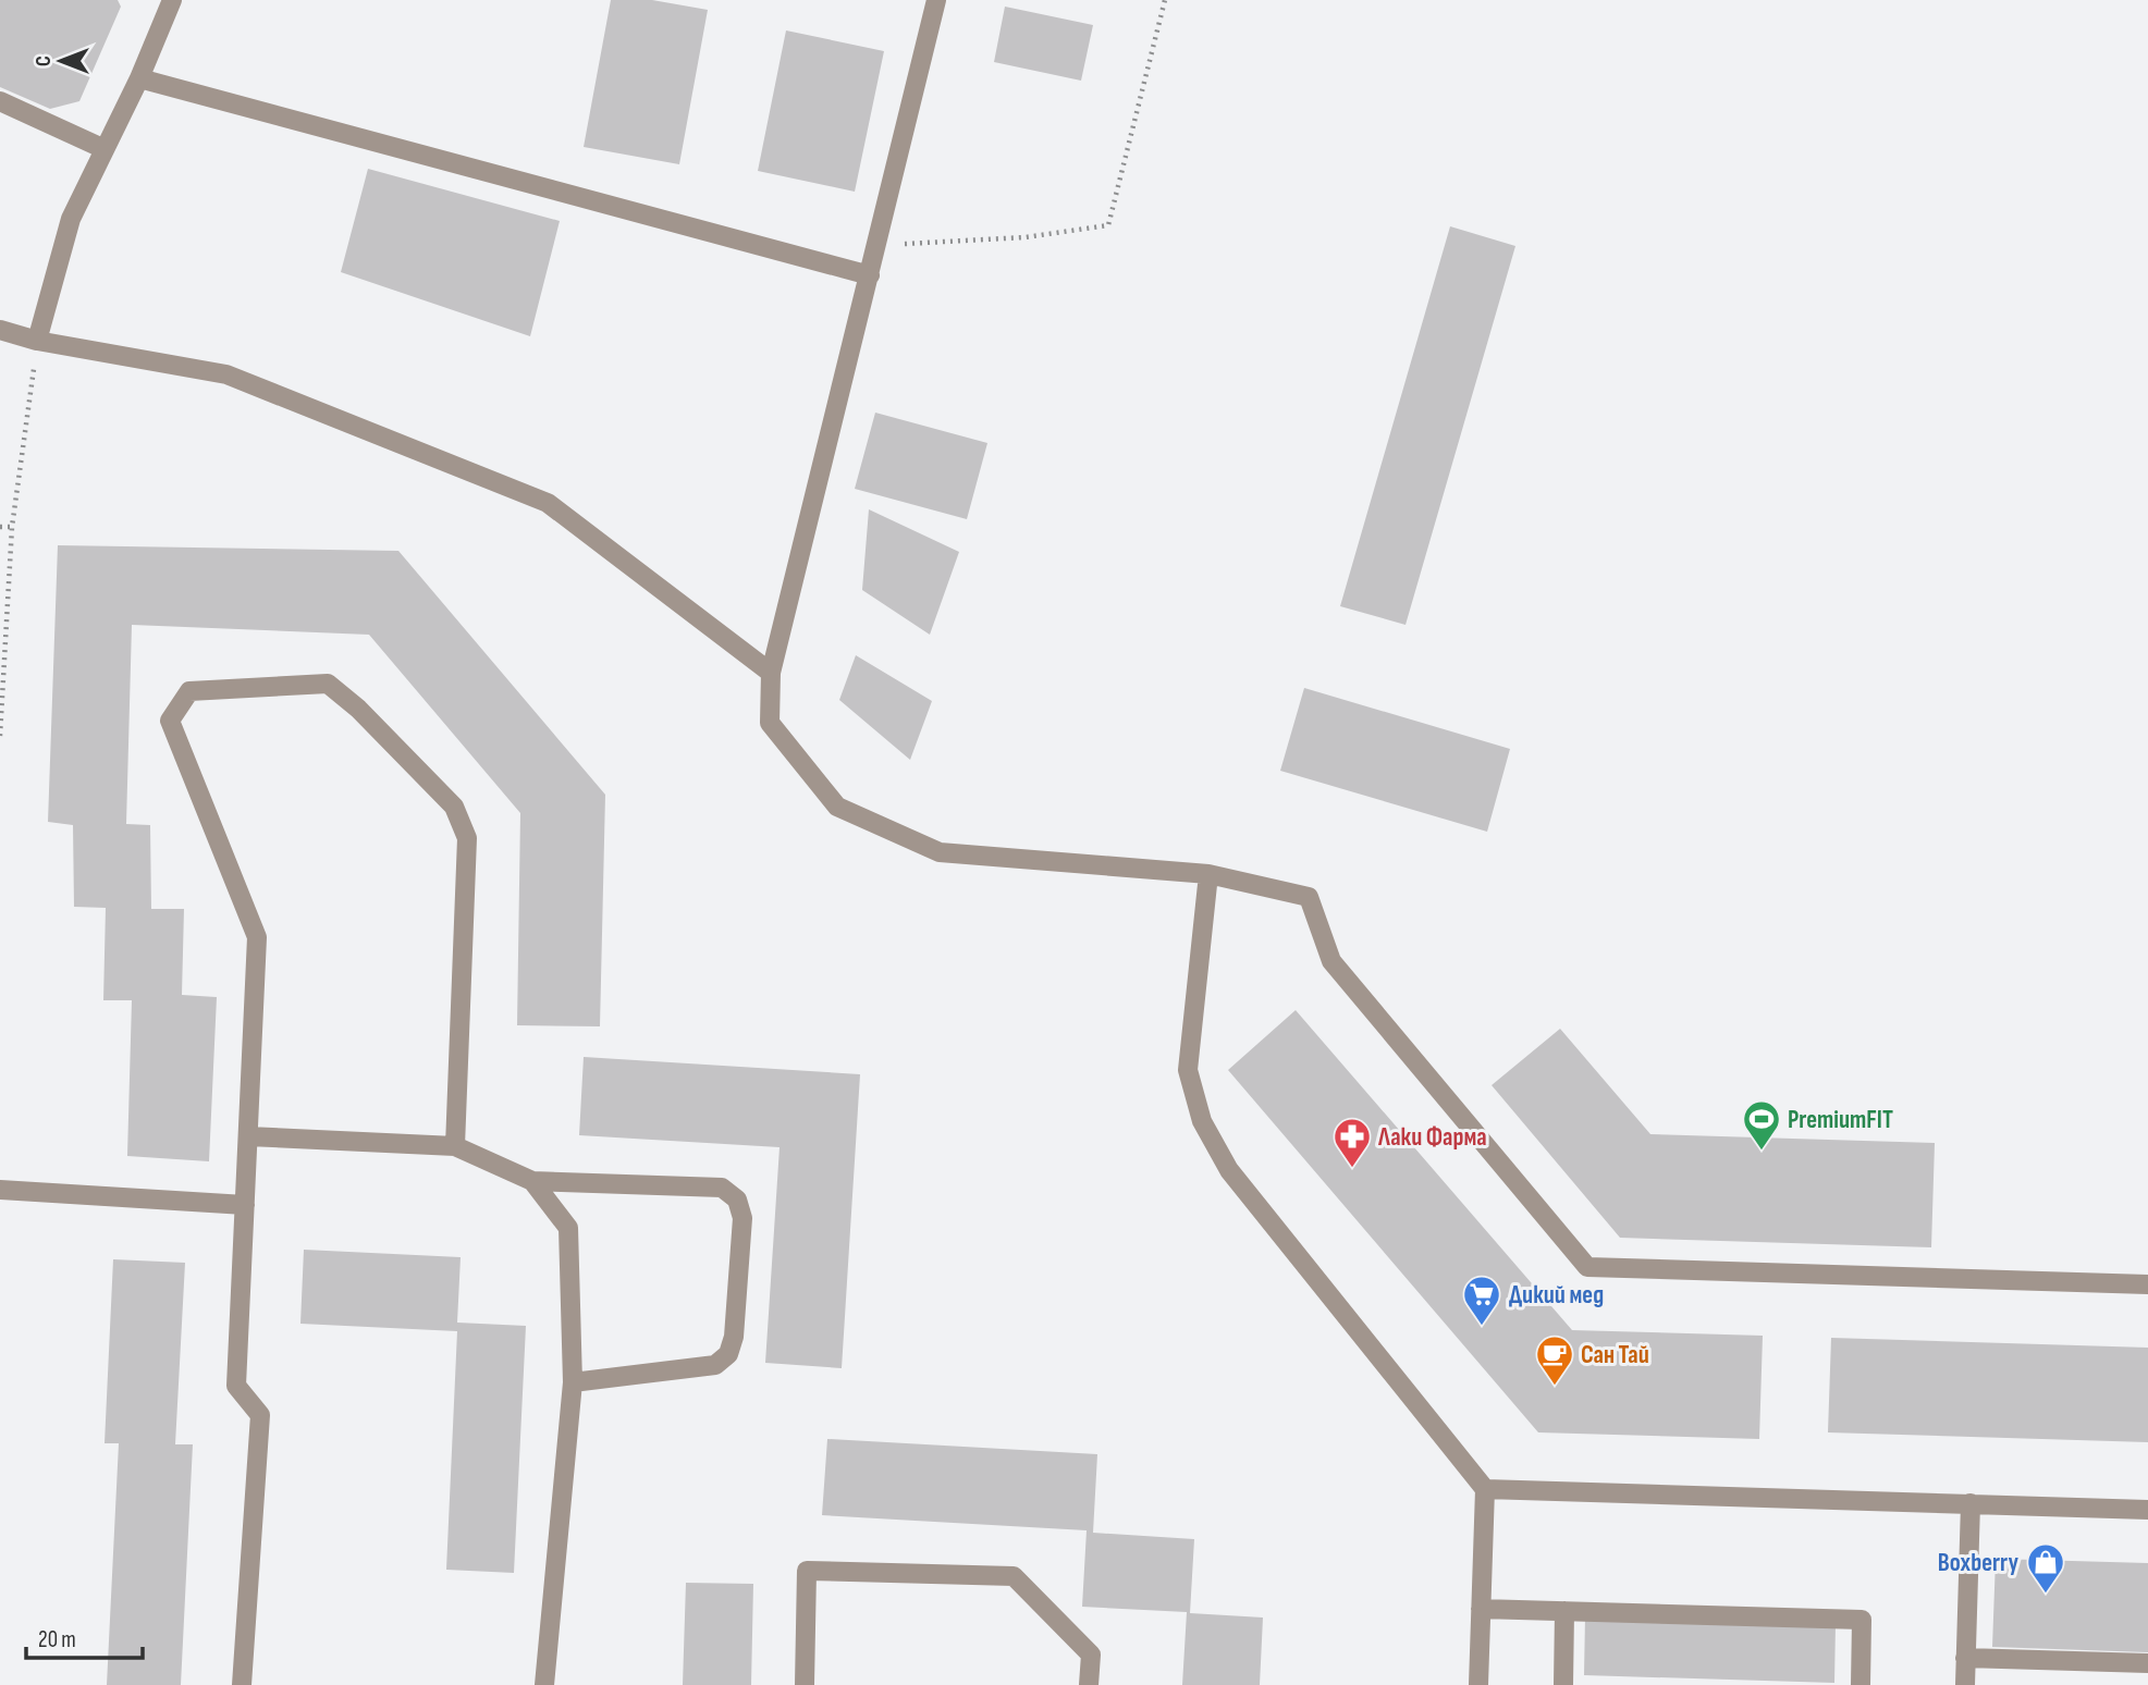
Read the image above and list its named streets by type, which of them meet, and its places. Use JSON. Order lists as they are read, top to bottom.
{
  "places": {
    "sports": ["PremiumFIT"],
    "pharmacy": ["Лаки Фарма"],
    "supermarket": ["Дикий мед"],
    "cafe": ["Сан Тай"],
    "shop": ["Boxberry"]
  },
  "scale_bar": "20 m",
  "north": "left"
}
